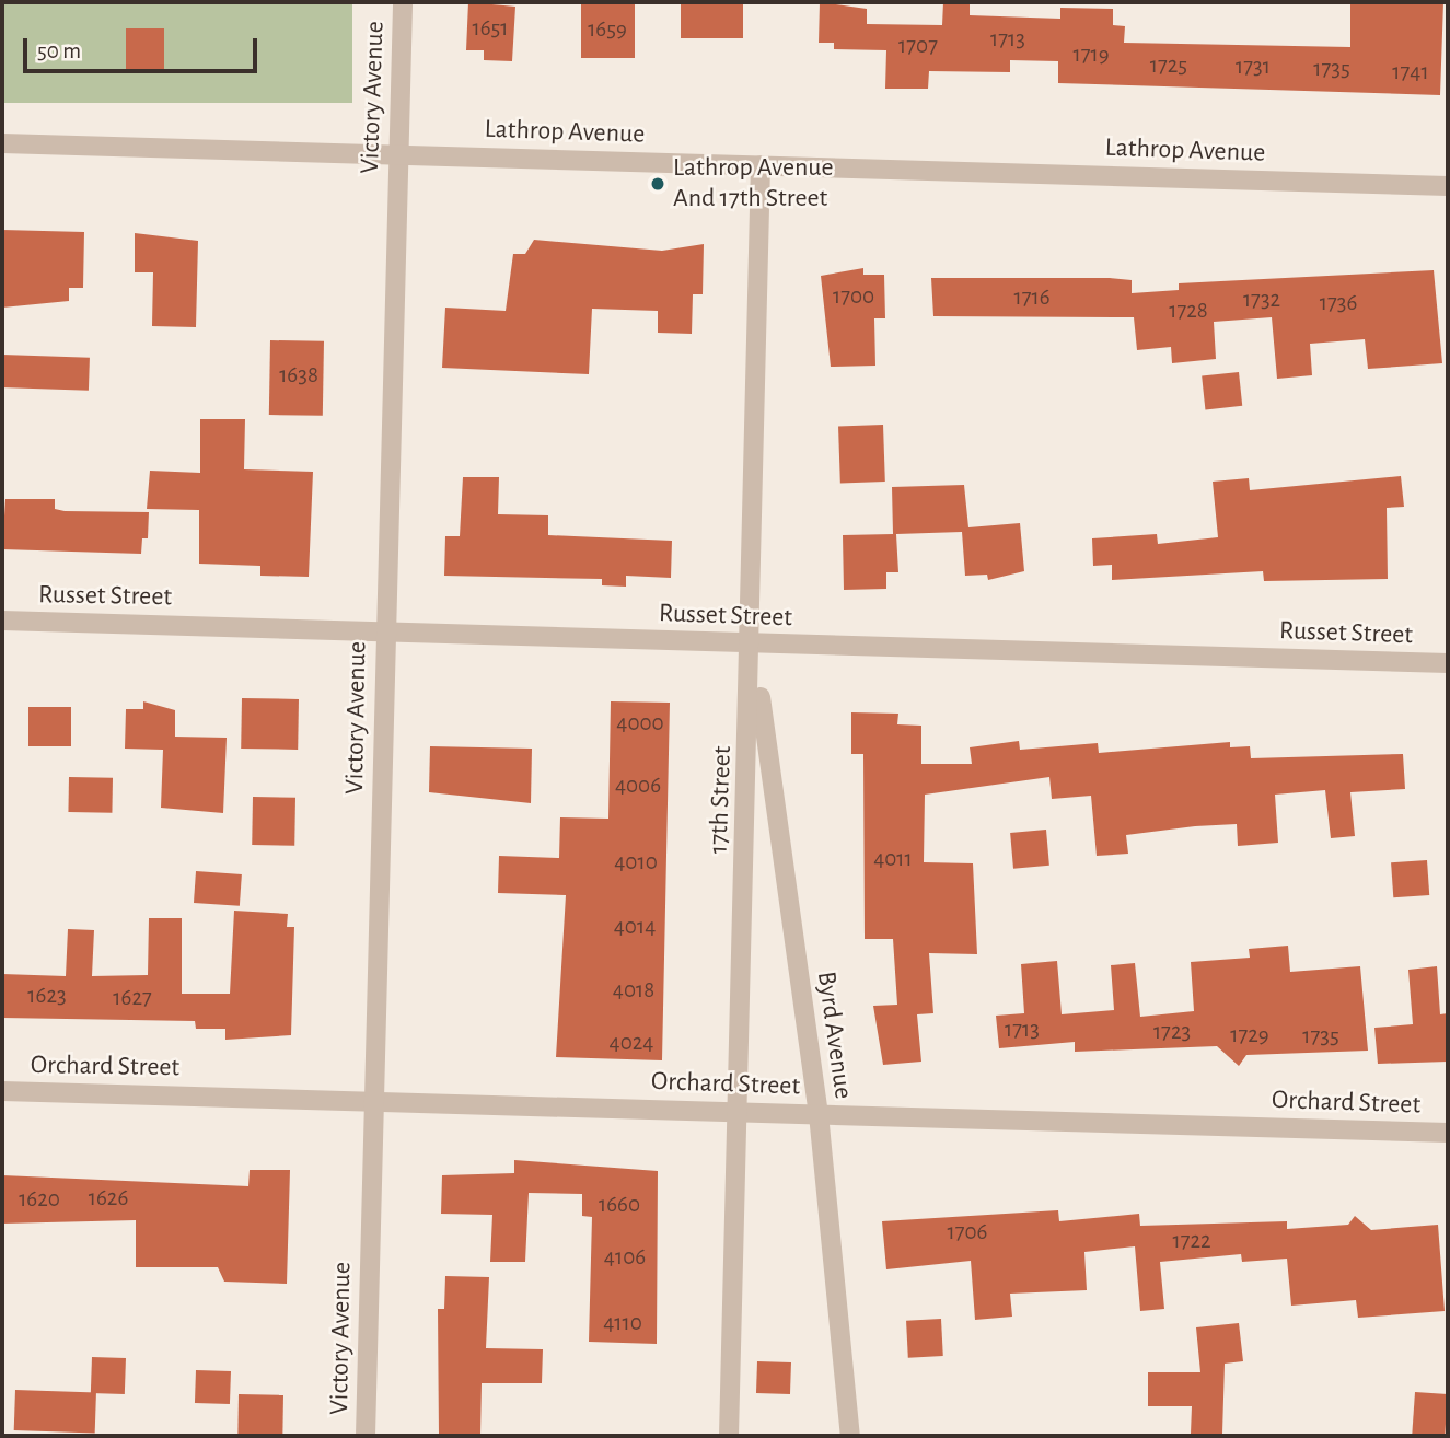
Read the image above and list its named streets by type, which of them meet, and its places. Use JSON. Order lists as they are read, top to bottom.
{
  "streets": {
    "street": [
      "Victory Avenue",
      "Lathrop Avenue",
      "Russet Street",
      "17th Street",
      "Byrd Avenue",
      "Orchard Street"
    ]
  },
  "crossings": [
    ["Victory Avenue", "Lathrop Avenue"],
    ["Victory Avenue", "Russet Street"],
    ["Victory Avenue", "Orchard Street"],
    ["Lathrop Avenue", "17th Street"],
    ["Russet Street", "17th Street"],
    ["Russet Street", "Byrd Avenue"],
    ["17th Street", "Byrd Avenue"],
    ["17th Street", "Orchard Street"],
    ["Byrd Avenue", "Orchard Street"]
  ],
  "places": ["Lathrop Avenue And 17th Street"],
  "house_numbers": [
    "1651",
    "1659",
    "1713",
    "1707",
    "1719",
    "1725",
    "1731",
    "1735",
    "1741",
    "1700",
    "1716",
    "1732",
    "1736",
    "1728",
    "1638",
    "4000",
    "4006",
    "4011",
    "4010",
    "4014",
    "4018",
    "1623",
    "1627",
    "1713",
    "1723",
    "1729",
    "1735",
    "4024",
    "1626",
    "1620",
    "1660",
    "1706",
    "1722",
    "4106",
    "4110"
  ],
  "scale_bar": "50 m"
}
